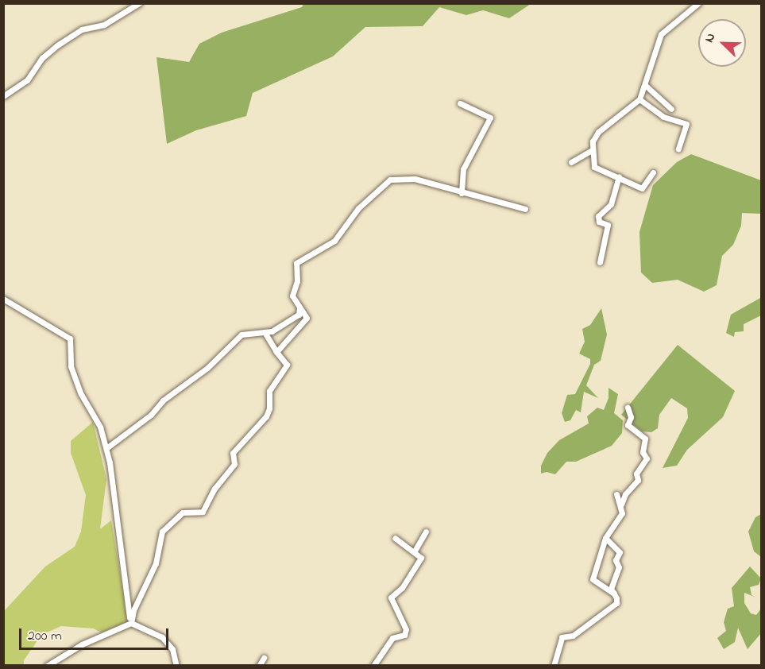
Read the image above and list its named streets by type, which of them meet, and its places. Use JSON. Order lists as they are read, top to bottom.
{
  "scale_bar": "200 m",
  "north": "top left"
}
